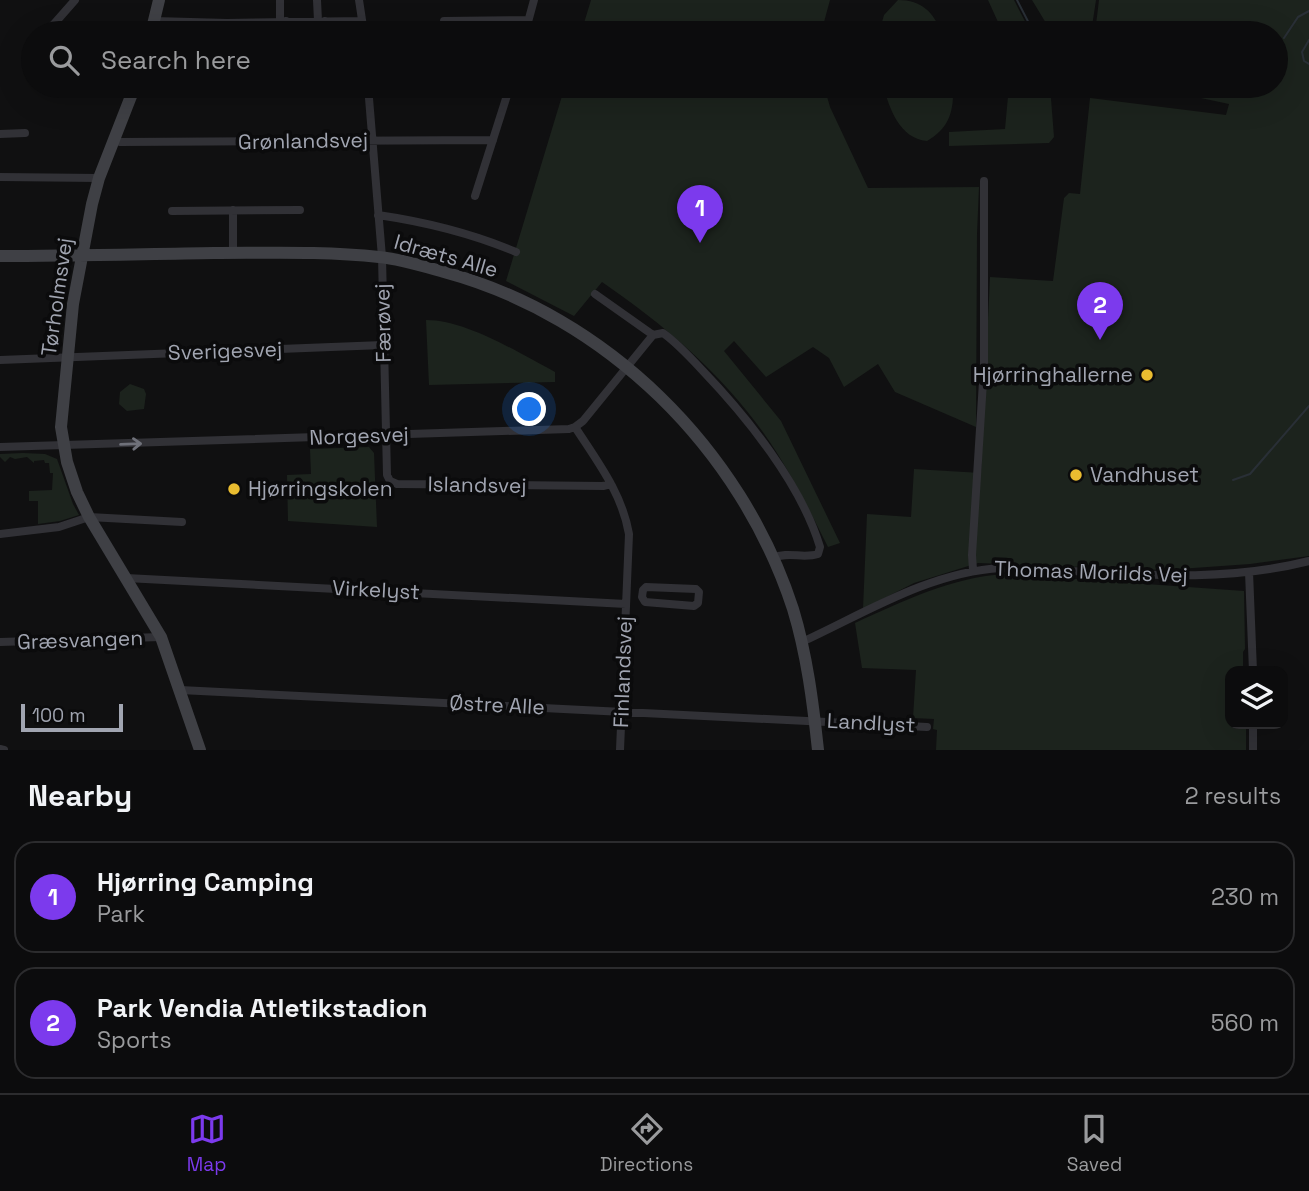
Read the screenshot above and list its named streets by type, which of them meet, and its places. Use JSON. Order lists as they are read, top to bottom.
{
  "streets": {
    "street": [
      "Grønlandsvej",
      "Idræts Alle",
      "Tørholmsvej",
      "Færøvej",
      "Sverigesvej",
      "Norgesvej",
      "Islandsvej",
      "Thomas Morilds Vej",
      "Virkelyst",
      "Græsvangen",
      "Finlandsvej",
      "Østre Alle",
      "Landlyst"
    ]
  },
  "crossings": [
    ["Grønlandsvej", "Tørholmsvej"],
    ["Grønlandsvej", "Færøvej"],
    ["Idræts Alle", "Tørholmsvej"],
    ["Idræts Alle", "Færøvej"],
    ["Idræts Alle", "Thomas Morilds Vej"],
    ["Idræts Alle", "Østre Alle"],
    ["Idræts Alle", "Landlyst"],
    ["Tørholmsvej", "Sverigesvej"],
    ["Tørholmsvej", "Norgesvej"],
    ["Tørholmsvej", "Virkelyst"],
    ["Tørholmsvej", "Græsvangen"],
    ["Tørholmsvej", "Østre Alle"],
    ["Færøvej", "Sverigesvej"],
    ["Færøvej", "Norgesvej"],
    ["Færøvej", "Islandsvej"],
    ["Norgesvej", "Islandsvej"],
    ["Norgesvej", "Finlandsvej"],
    ["Islandsvej", "Finlandsvej"],
    ["Virkelyst", "Finlandsvej"],
    ["Finlandsvej", "Østre Alle"],
    ["Østre Alle", "Landlyst"]
  ],
  "one_way": ["Norgesvej"],
  "places": ["Hjørringhallerne", "Vandhuset", "Hjørringskolen"],
  "scale_bar": "100 m",
  "page": {
    "search": "Search here",
    "pins": ["1", "2"],
    "scale": "100 m",
    "heading": ["Nearby", "2 results"],
    "list": [
      {
        "mark": "1",
        "name": "Hjørring Camping",
        "note": "Park",
        "value": "230 m"
      },
      {
        "mark": "2",
        "name": "Park Vendia Atletikstadion",
        "note": "Sports",
        "value": "560 m"
      }
    ],
    "nav": ["Map", "Directions", "Saved"]
  }
}
